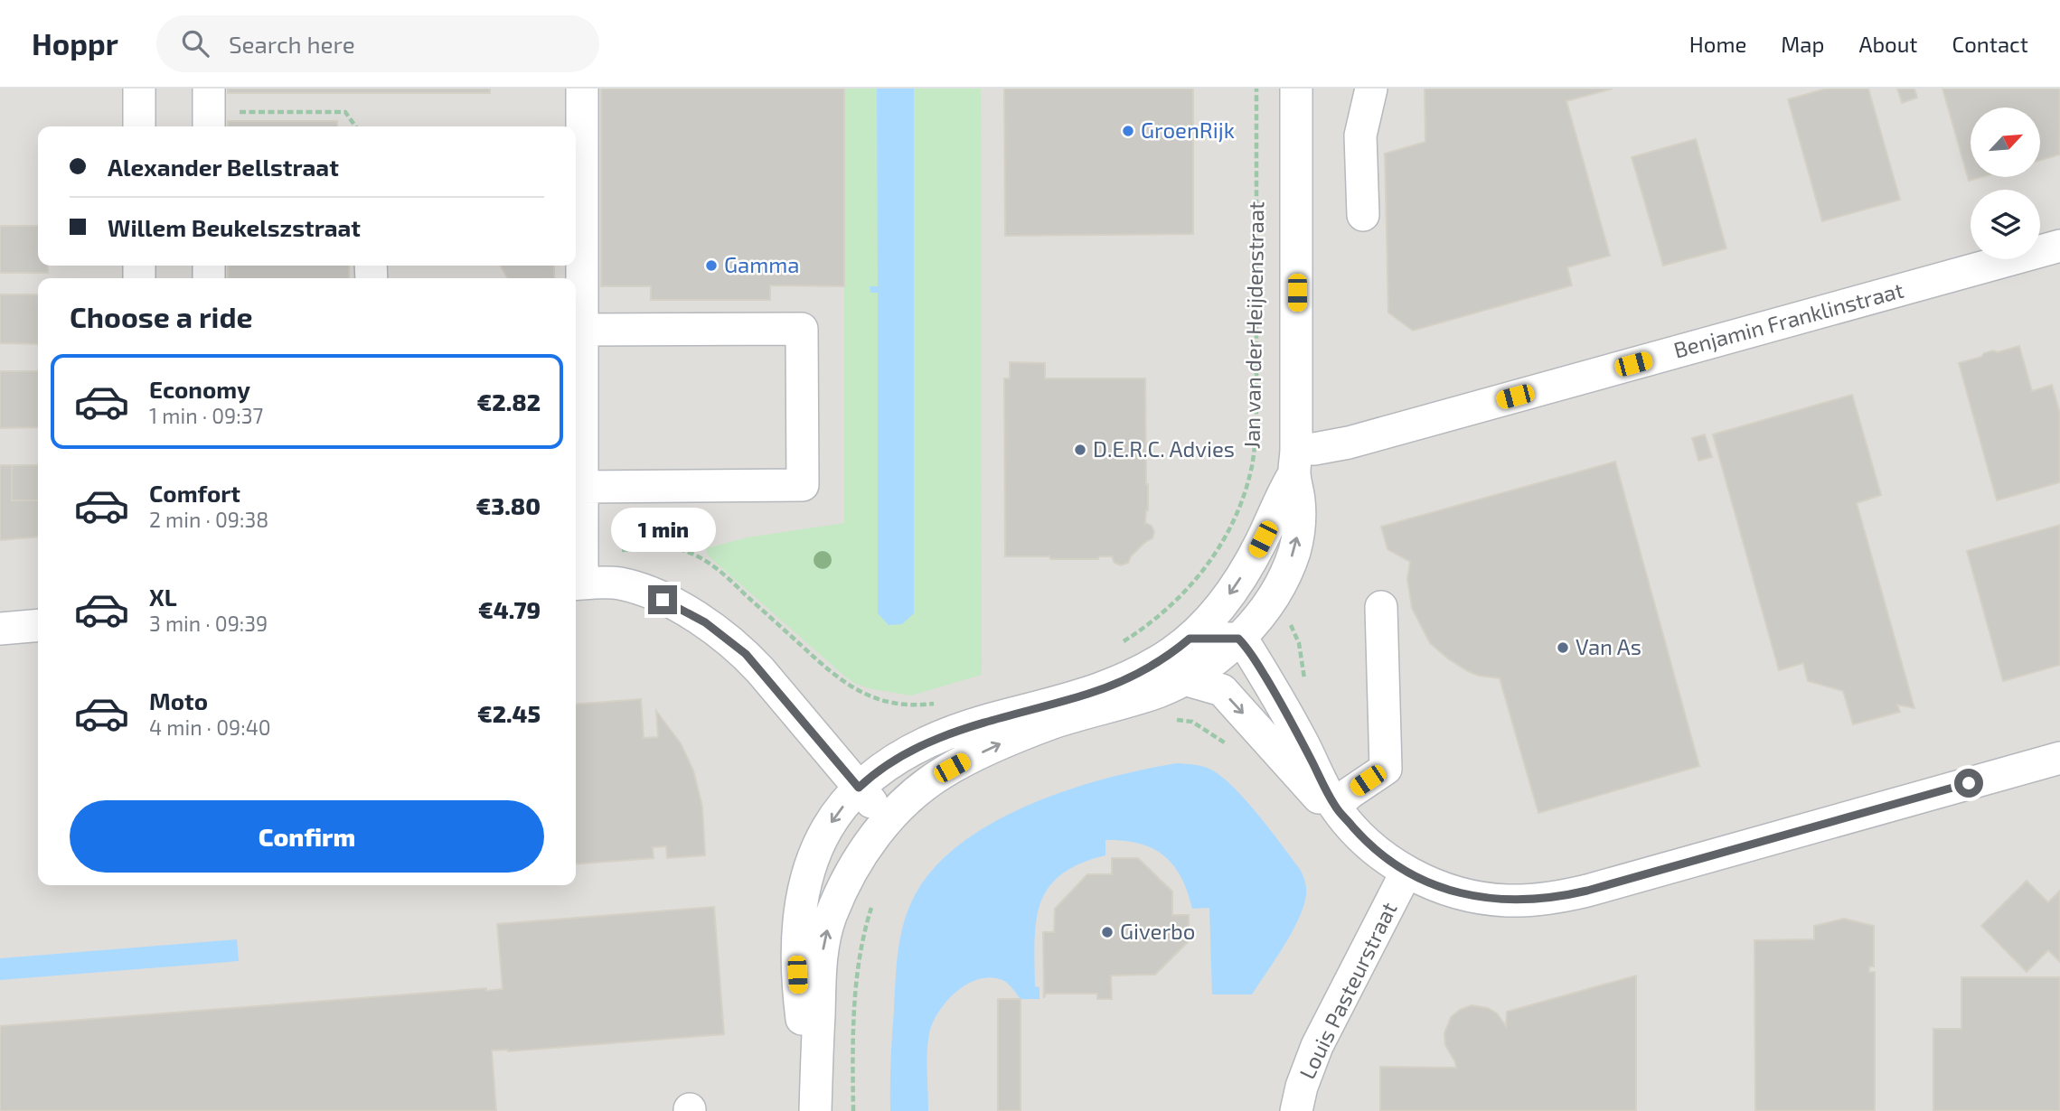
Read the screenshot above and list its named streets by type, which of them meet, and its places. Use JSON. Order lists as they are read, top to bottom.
{
  "streets": {
    "street": ["Benjamin Franklinstraat", "Jan van der Heijdenstraat", "Louis Pasteurstraat"]
  },
  "crossings": [
    ["Benjamin Franklinstraat", "Jan van der Heijdenstraat"]
  ],
  "places": [
    "GroenRijk",
    "Gamma",
    "D.E.R.C. Advies",
    "Van As",
    "Giverbo"
  ],
  "north": "top right",
  "page": {
    "header": "Hoppr",
    "search": "Search here",
    "nav": [
      "Home",
      "Map",
      "About",
      "Contact"
    ],
    "banner": ["Alexander Bellstraat", "Willem Beukelszstraat"],
    "heading": "Choose a ride",
    "list": [
      {
        "name": "Economy",
        "note": "1 min · 09:37",
        "value": "€2.82"
      },
      {
        "name": "Comfort",
        "note": "2 min · 09:38",
        "value": "€3.80"
      },
      {
        "name": "XL",
        "note": "3 min · 09:39",
        "value": "€4.79"
      },
      {
        "name": "Moto",
        "note": "4 min · 09:40",
        "value": "€2.45"
      }
    ],
    "bubble": "1 min",
    "buttons": "Confirm"
  }
}
